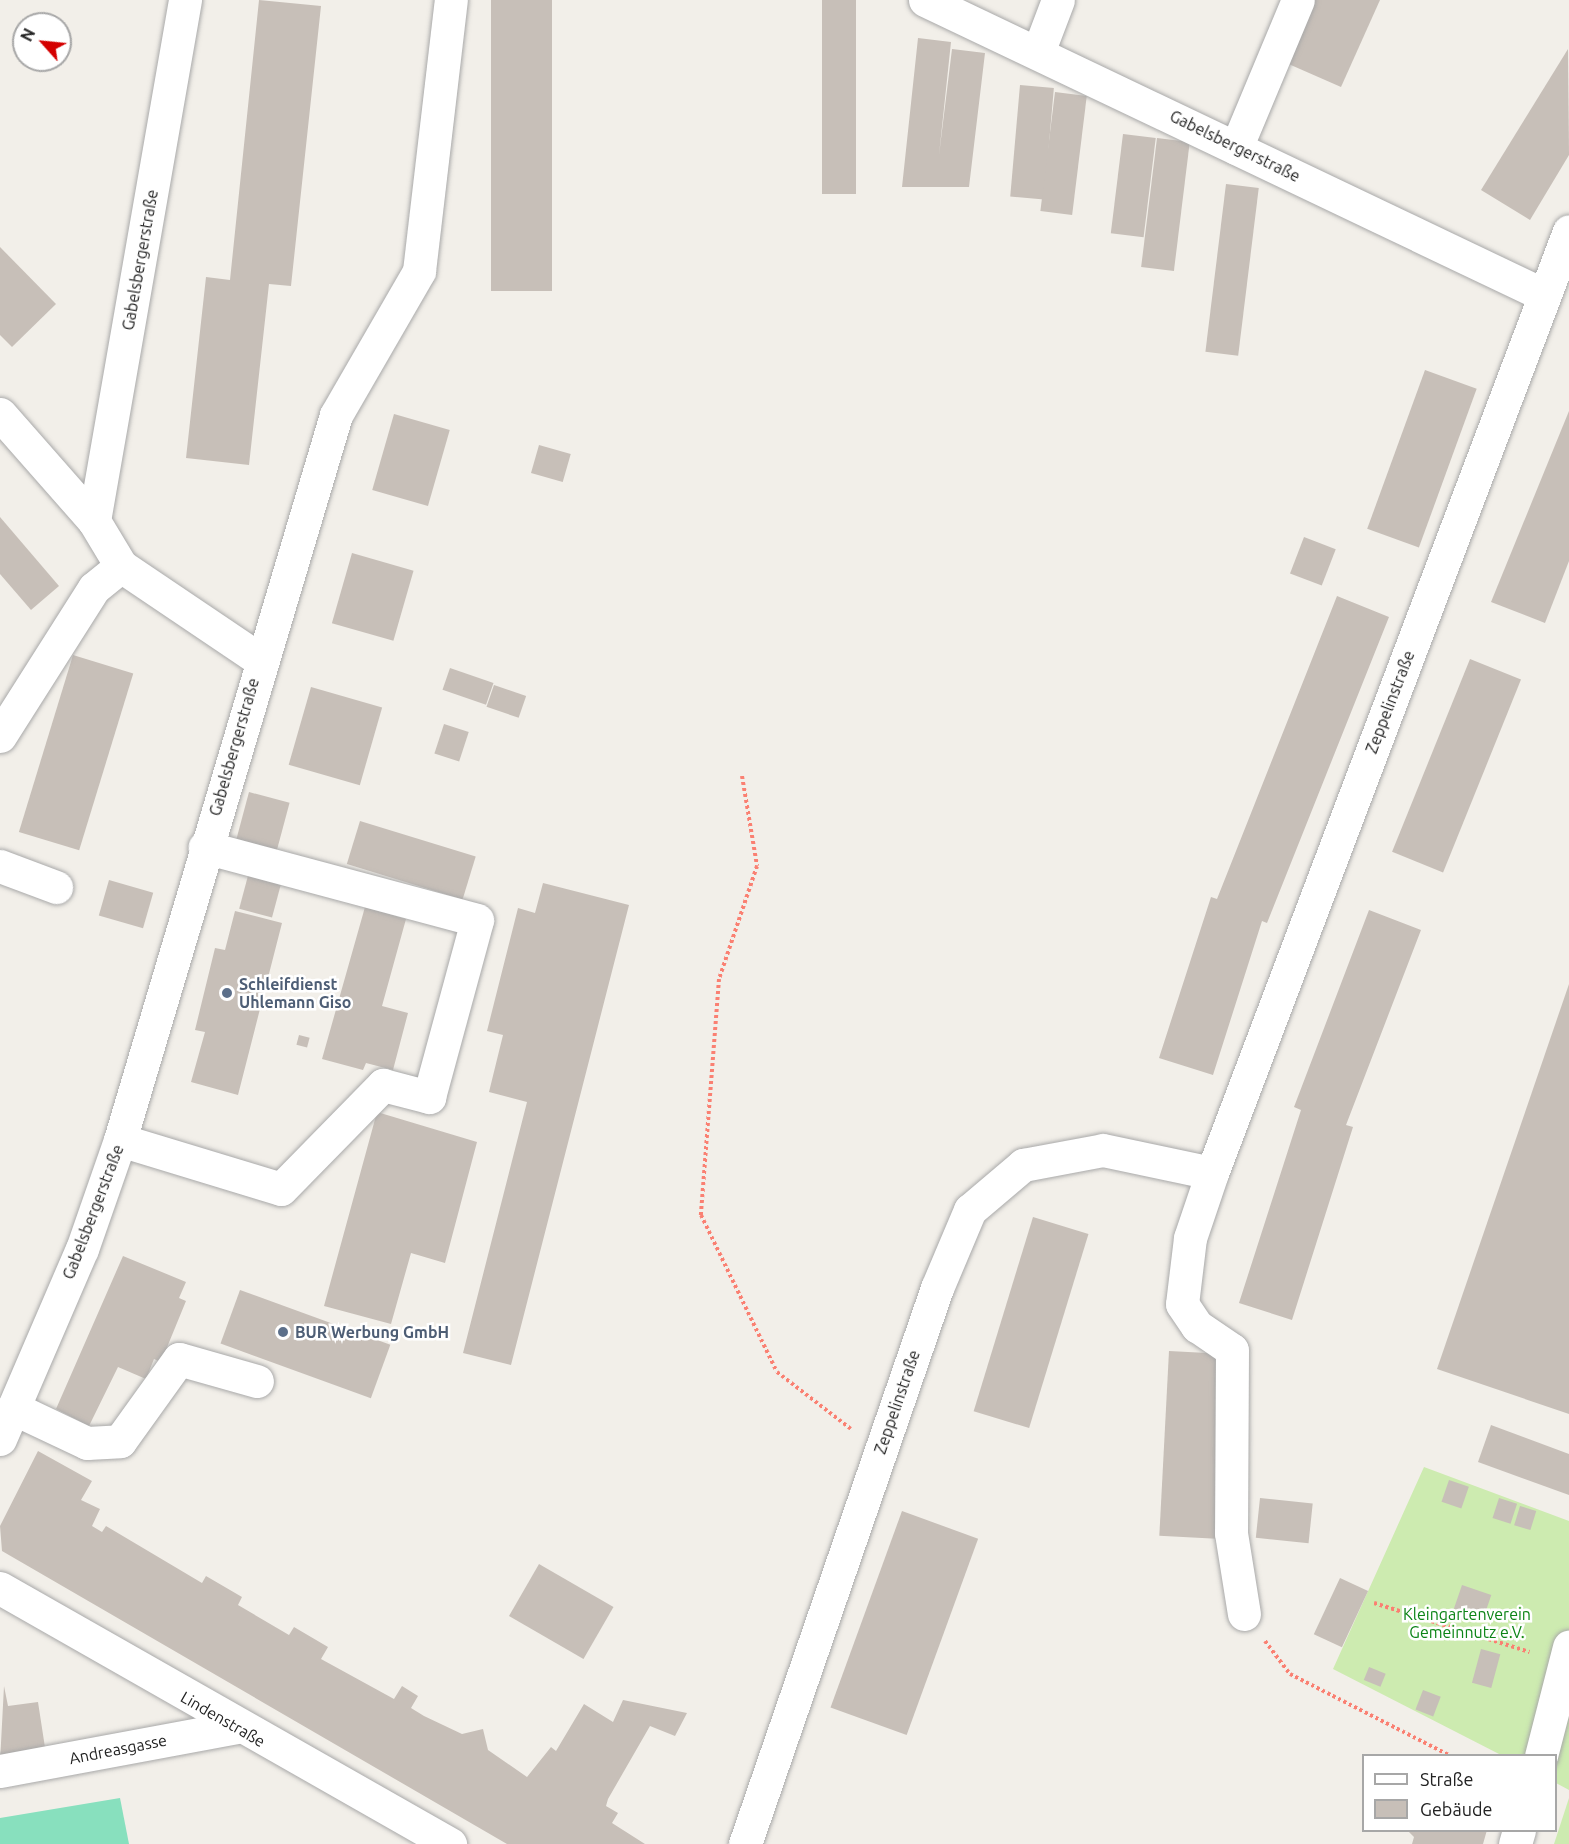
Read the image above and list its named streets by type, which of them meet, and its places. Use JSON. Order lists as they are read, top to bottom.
{
  "streets": {
    "street": [
      "Gabelsbergerstraße",
      "Zeppelinstraße",
      "Lindenstraße",
      "Andreasgasse"
    ]
  },
  "crossings": [
    ["Gabelsbergerstraße", "Zeppelinstraße"],
    ["Lindenstraße", "Andreasgasse"]
  ],
  "parks": ["Kleingartenverein Gemeinnutz e.V."],
  "places": ["Schleifdienst Uhlemann Giso", "BUR Werbung GmbH"],
  "legend": ["Straße", "Gebäude"],
  "north": "top left"
}
